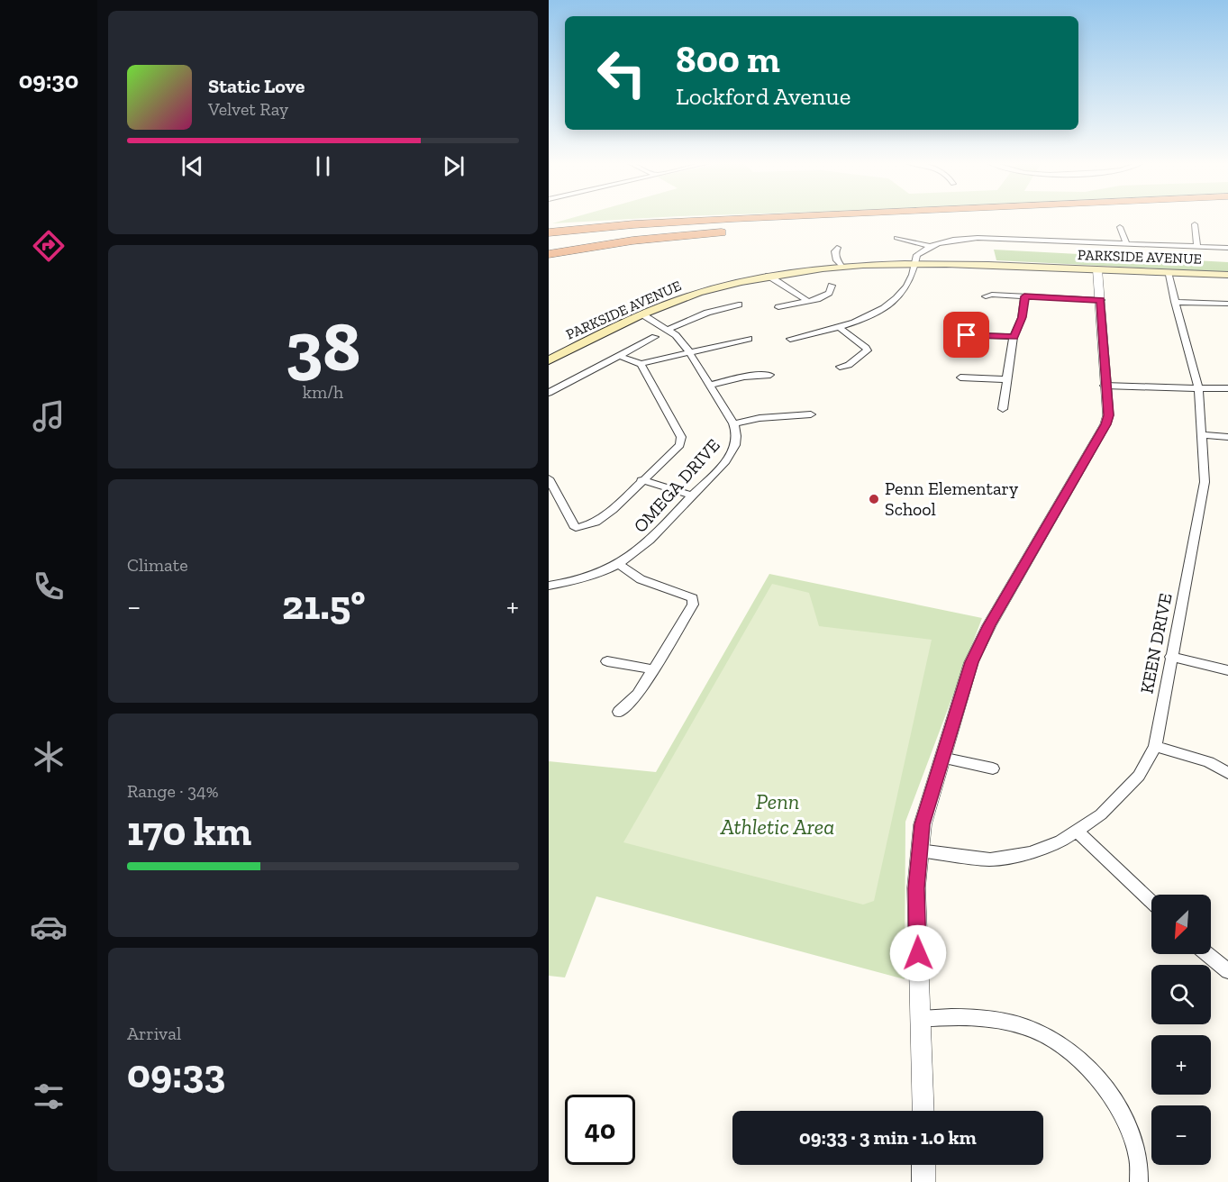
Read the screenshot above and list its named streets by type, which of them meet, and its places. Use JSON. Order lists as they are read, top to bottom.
{
  "streets": {
    "main road": ["PARKSIDE AVENUE"],
    "street": ["OMEGA DRIVE", "KEEN DRIVE"]
  },
  "crossings": [
    ["PARKSIDE AVENUE", "OMEGA DRIVE"],
    ["PARKSIDE AVENUE", "KEEN DRIVE"]
  ],
  "parks": ["Penn Athletic Area"],
  "places": ["Penn Elementary School"],
  "north": "bottom left",
  "page": {
    "tabs": "09:30",
    "turn": ["800 m", "Lockford Avenue"],
    "song": ["Static Love", "Velvet Ray"],
    "tile": [
      ["38", "km/h"],
      "Climate",
      ["Range · 34%", "170 km"],
      ["Arrival", "09:33"]
    ],
    "heat": ["−", "21.5°", "+"],
    "map_buttons": ["+", "−"],
    "limit": "40",
    "trip": "09:33 · 3 min · 1.0 km"
  }
}
